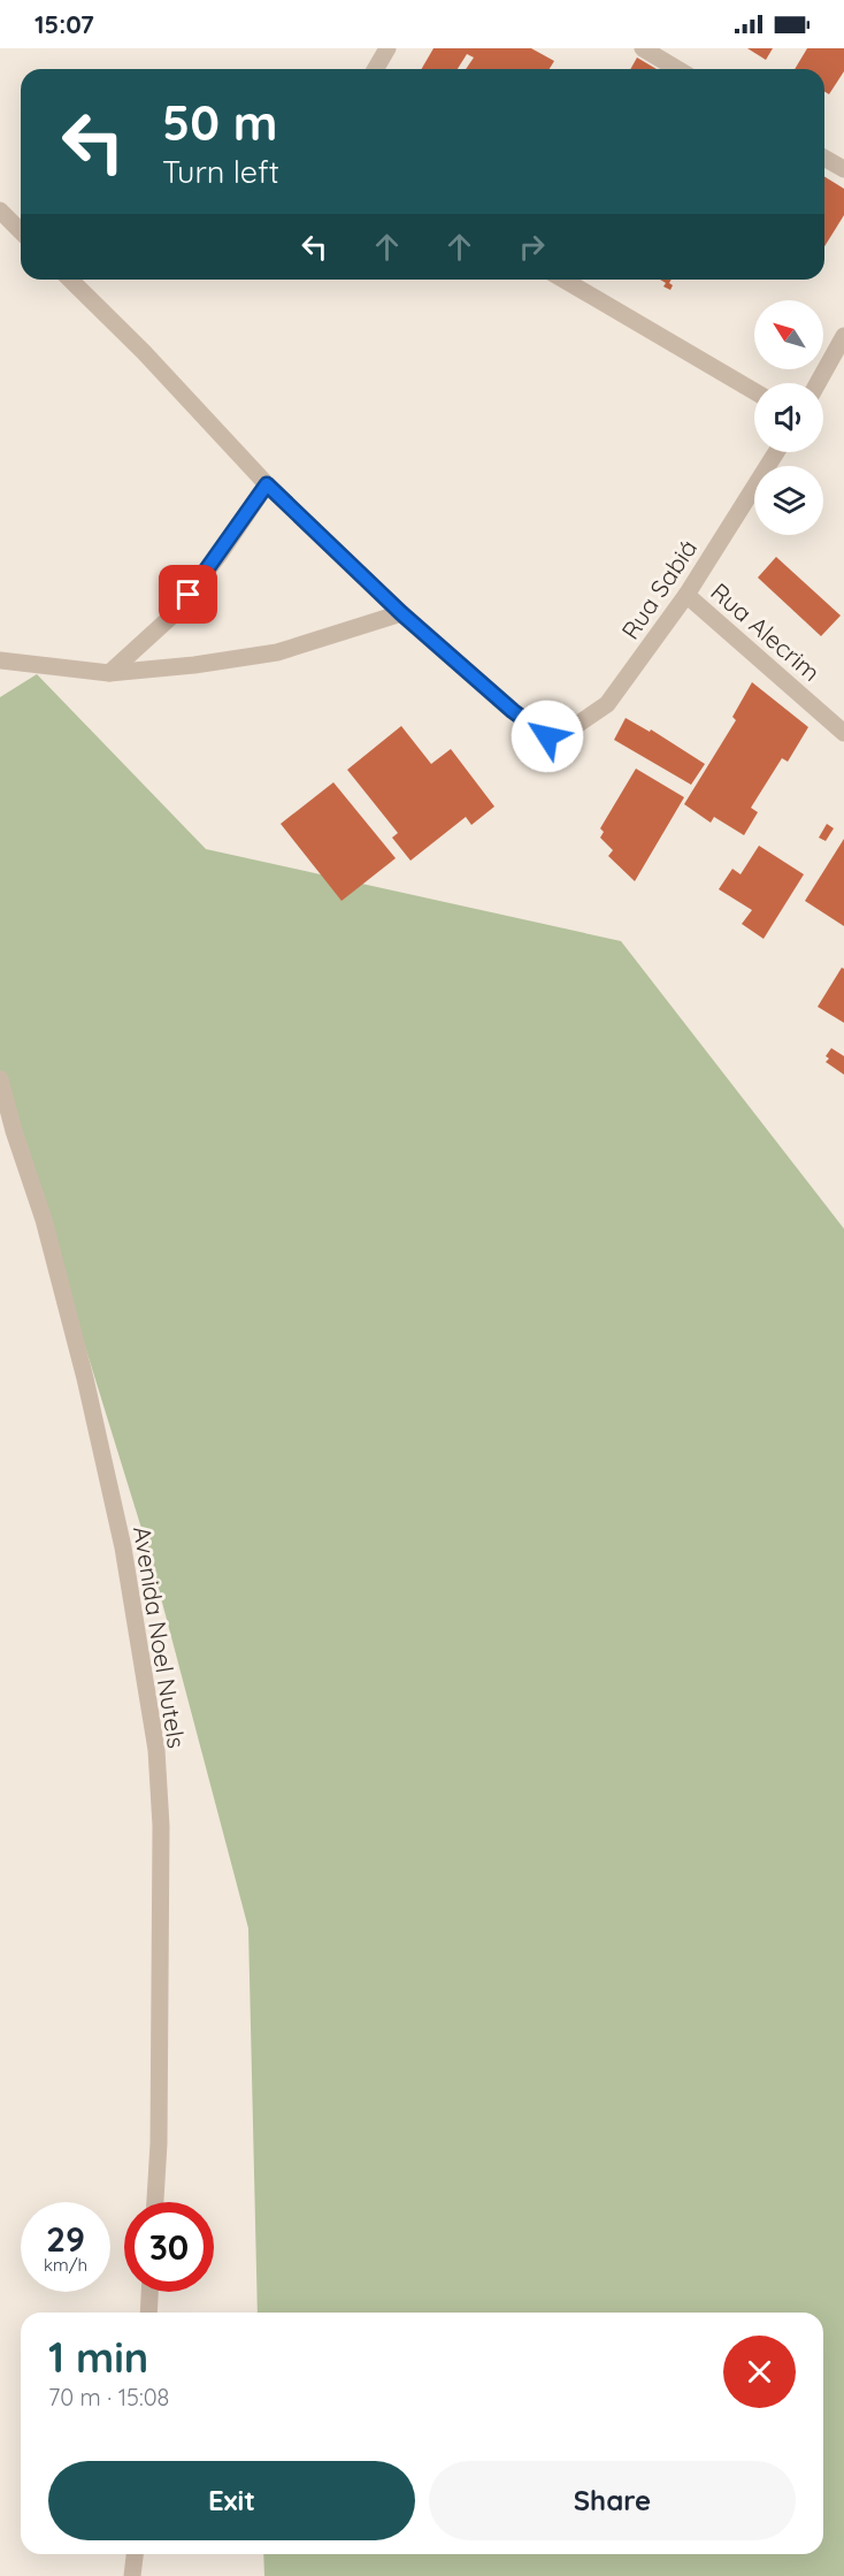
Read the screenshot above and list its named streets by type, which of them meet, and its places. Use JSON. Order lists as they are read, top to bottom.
{
  "streets": {
    "street": ["Rua Sabiá", "Rua Alecrim", "Avenida Noel Nutels"]
  },
  "crossings": [
    ["Rua Sabiá", "Rua Alecrim"]
  ],
  "north": "top left",
  "page": {
    "status": "15:07",
    "turn": ["50 m", "Turn left"],
    "speed": "29 km/h",
    "limit": "30",
    "heading": ["1 min", "70 m · 15:08"],
    "buttons": ["Exit", "Share"]
  }
}
